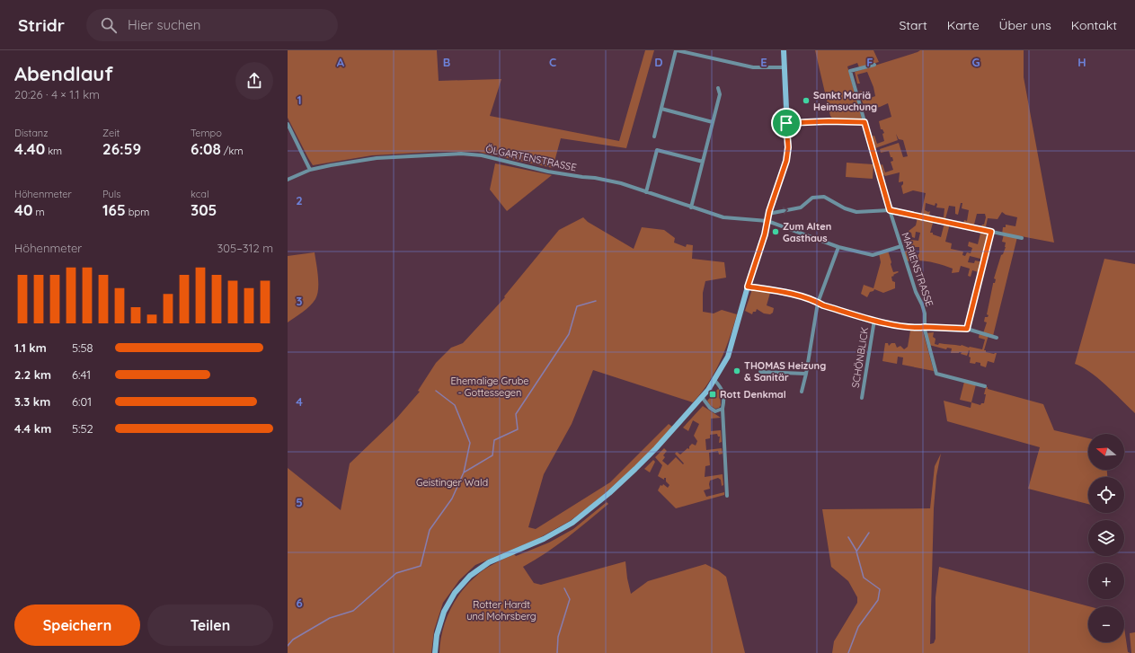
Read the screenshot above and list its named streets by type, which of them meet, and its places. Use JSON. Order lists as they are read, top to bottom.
{
  "streets": {
    "street": ["ÖLGARTENSTRASSE", "MARIENSTRASSE", "SCHÖNBLICK"]
  },
  "crossings": [
    ["ÖLGARTENSTRASSE", "MARIENSTRASSE"]
  ],
  "parks": ["Ehemalige Grube - Gottessegen", "Geistinger Wald", "Rotter Hardt und Mohrsberg"],
  "places": {
    "other": ["Sankt Mariä Heimsuchung", "Zum Alten Gasthaus", "THOMAS Heizung & Sanitär"],
    "transit": ["Rott Denkmal"]
  },
  "north": "left",
  "page": {
    "header": "Stridr",
    "search": "Hier suchen",
    "nav": [
      "Start",
      "Karte",
      "Über uns",
      "Kontakt"
    ],
    "heading": ["Abendlauf", "20:26 · 4 × 1.1 km"],
    "stats": [
      ["Distanz", "4.40 km"],
      ["Zeit", "26:59"],
      ["Tempo", "6:08 /km"],
      ["Höhenmeter", "40 m"],
      ["Puls", "165 bpm"],
      ["kcal", "305"]
    ],
    "chart": ["Höhenmeter", "305–312 m"],
    "list": [
      {
        "name": "1.1 km",
        "note": "5:58"
      },
      {
        "name": "2.2 km",
        "note": "6:41"
      },
      {
        "name": "3.3 km",
        "note": "6:01"
      },
      {
        "name": "4.4 km",
        "note": "5:52"
      }
    ],
    "map_buttons": ["+", "−"],
    "buttons": ["Speichern", "Teilen"]
  },
  "grid": {
    "columns": [
      "A",
      "B",
      "C",
      "D",
      "E",
      "F",
      "G",
      "H"
    ],
    "rows": [
      "1",
      "2",
      "3",
      "4",
      "5",
      "6"
    ]
  }
}
